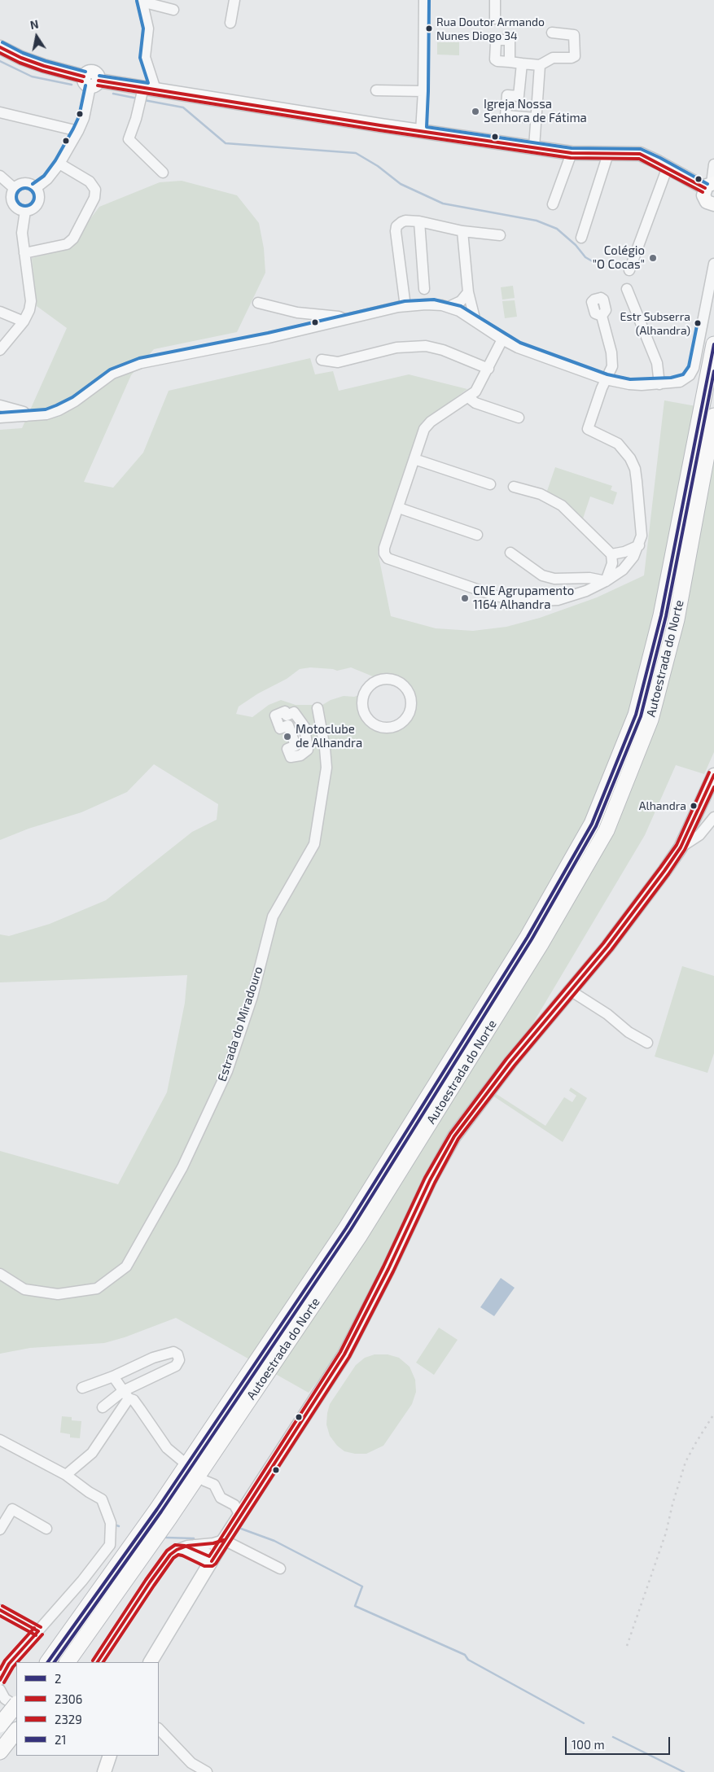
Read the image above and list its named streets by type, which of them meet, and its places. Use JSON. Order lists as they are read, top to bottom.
{
  "streets": {
    "highway": ["Autoestrada do Norte"],
    "street": ["Estrada do Miradouro"]
  },
  "places": [
    "Rua Doutor Armando Nunes Diogo 34",
    "Igreja Nossa Senhora de Fátima",
    "Colégio \"O Cocas\"",
    "Estr Subserra (Alhandra)",
    "CNE Agrupamento 1164 Alhandra",
    "Motoclube de Alhandra",
    "Alhandra"
  ],
  "lines": [
    "transit line 2306",
    "transit line 2329",
    "transit line 2",
    "transit line 21"
  ],
  "legend": [
    "2",
    "2306",
    "2329",
    "21"
  ],
  "scale_bar": "100 m",
  "north": "top"
}
